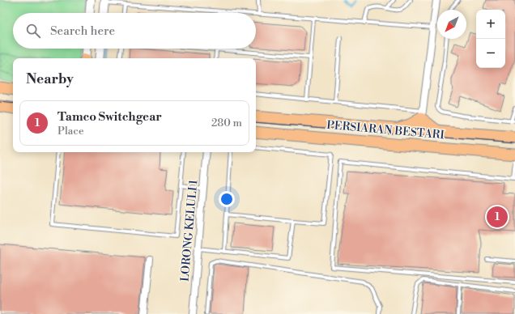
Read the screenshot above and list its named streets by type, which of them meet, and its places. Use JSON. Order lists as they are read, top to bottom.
{
  "streets": {
    "main road": ["PERSIARAN BESTARI"],
    "street": ["LORONG KELULI 1"]
  },
  "north": "bottom left",
  "page": {
    "map_buttons": ["+", "−"],
    "search": "Search here",
    "heading": "Nearby",
    "list": [
      {
        "mark": "1",
        "name": "Tamco Switchgear",
        "note": "Place",
        "value": "280 m"
      }
    ],
    "pins": "1"
  }
}
